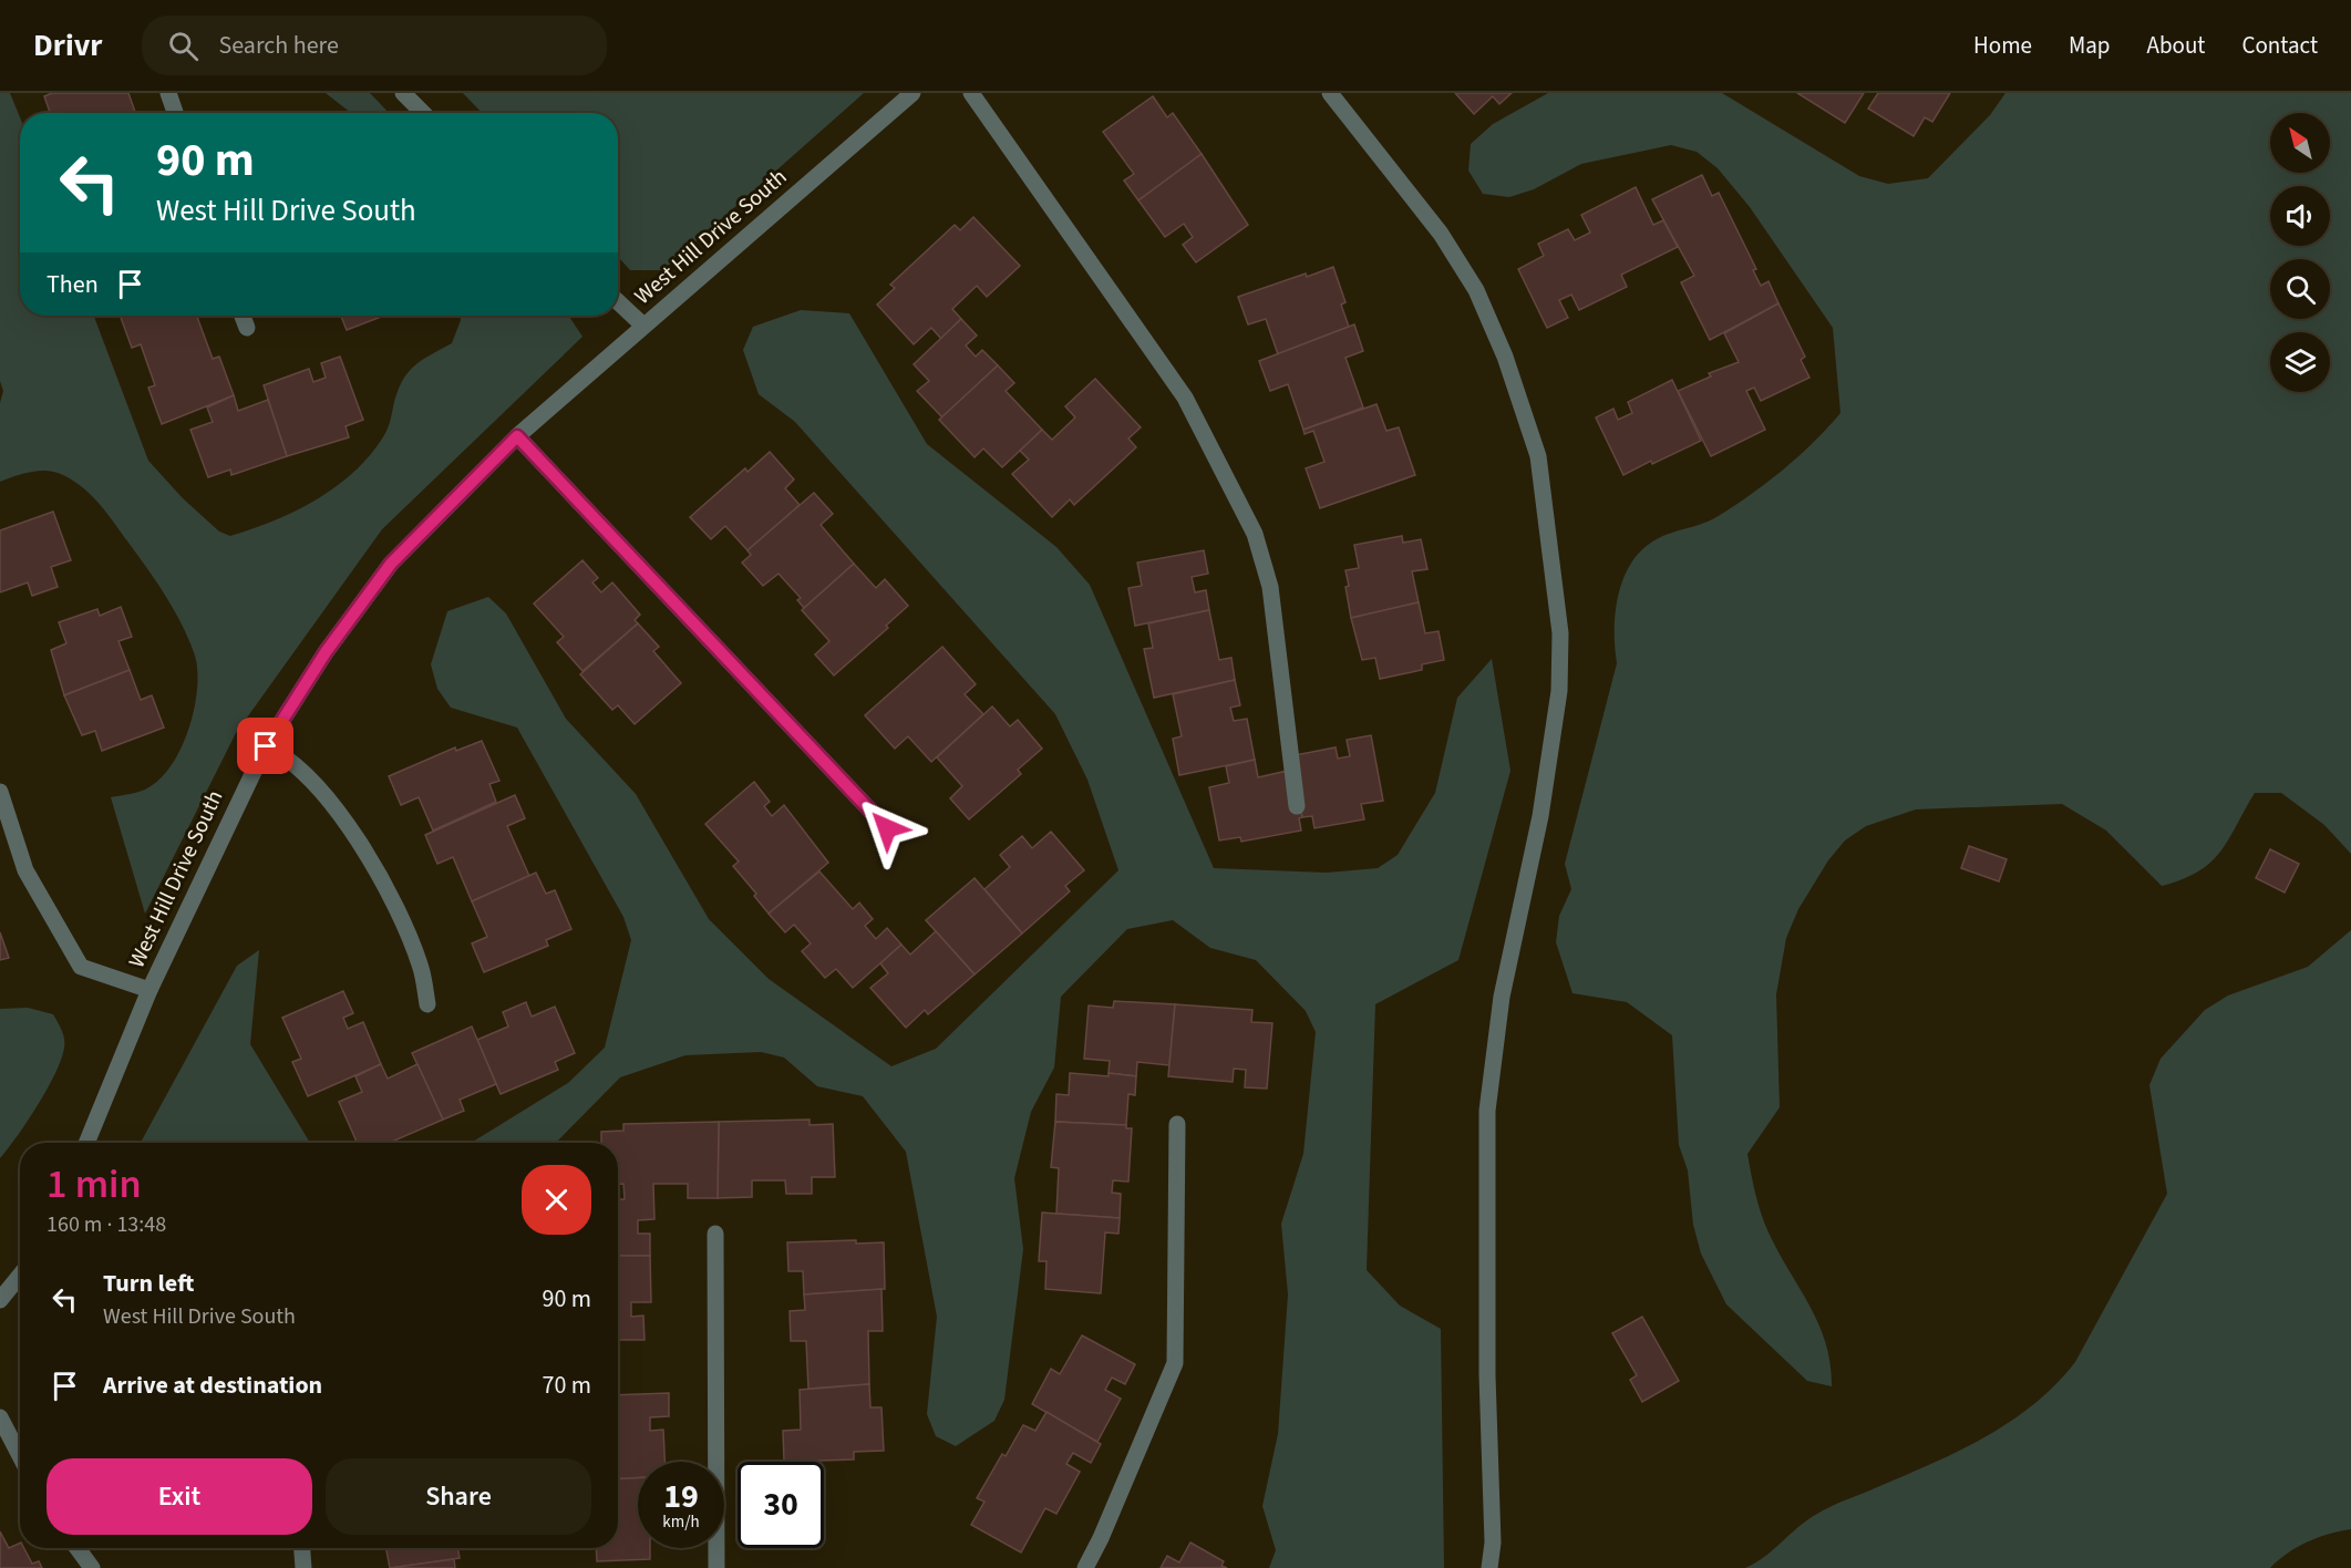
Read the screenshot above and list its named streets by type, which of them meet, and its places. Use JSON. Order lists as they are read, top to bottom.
{
  "streets": {
    "street": ["West Hill Drive South"]
  },
  "north": "top left",
  "page": {
    "header": "Drivr",
    "search": "Search here",
    "nav": [
      "Home",
      "Map",
      "About",
      "Contact"
    ],
    "turn": ["90 m", "West Hill Drive South"],
    "then": "Then",
    "heading": ["1 min", "160 m · 13:48"],
    "list": [
      {
        "name": "Turn left",
        "note": "West Hill Drive South",
        "value": "90 m"
      },
      {
        "name": "Arrive at destination",
        "value": "70 m"
      }
    ],
    "buttons": ["Exit", "Share"],
    "speed": "19 km/h",
    "limit": "30"
  }
}
